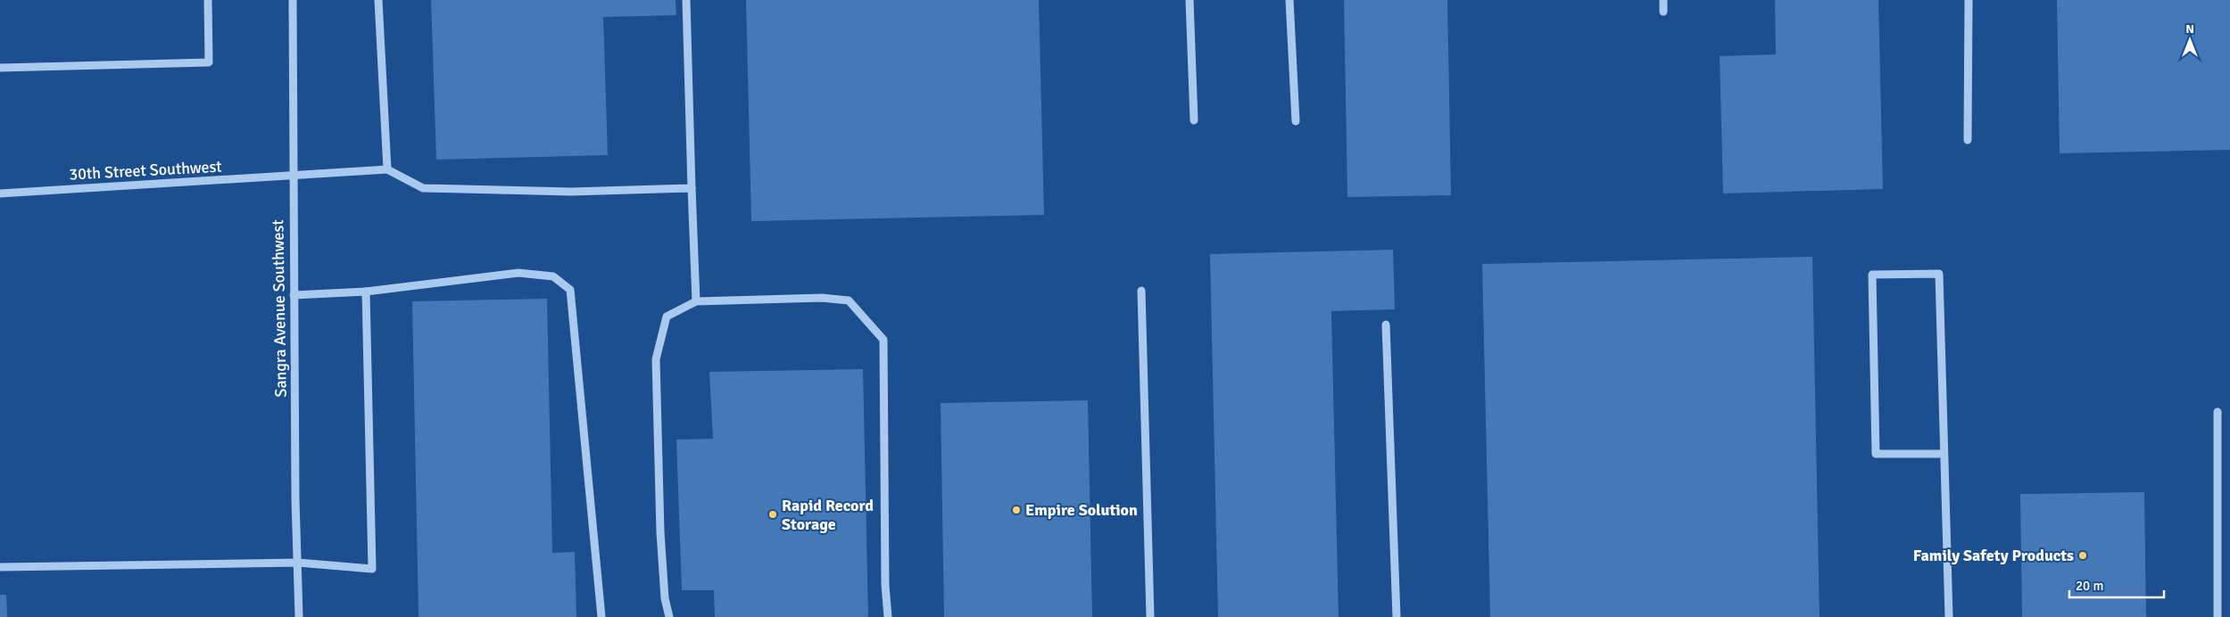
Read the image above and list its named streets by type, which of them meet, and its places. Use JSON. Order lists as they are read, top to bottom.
{
  "streets": {
    "street": ["30th Street Southwest", "Sangra Avenue Southwest"]
  },
  "crossings": [
    ["30th Street Southwest", "Sangra Avenue Southwest"]
  ],
  "places": ["Empire Solution", "Rapid Record Storage", "Family Safety Products"],
  "scale_bar": "20 m",
  "north": "top"
}
